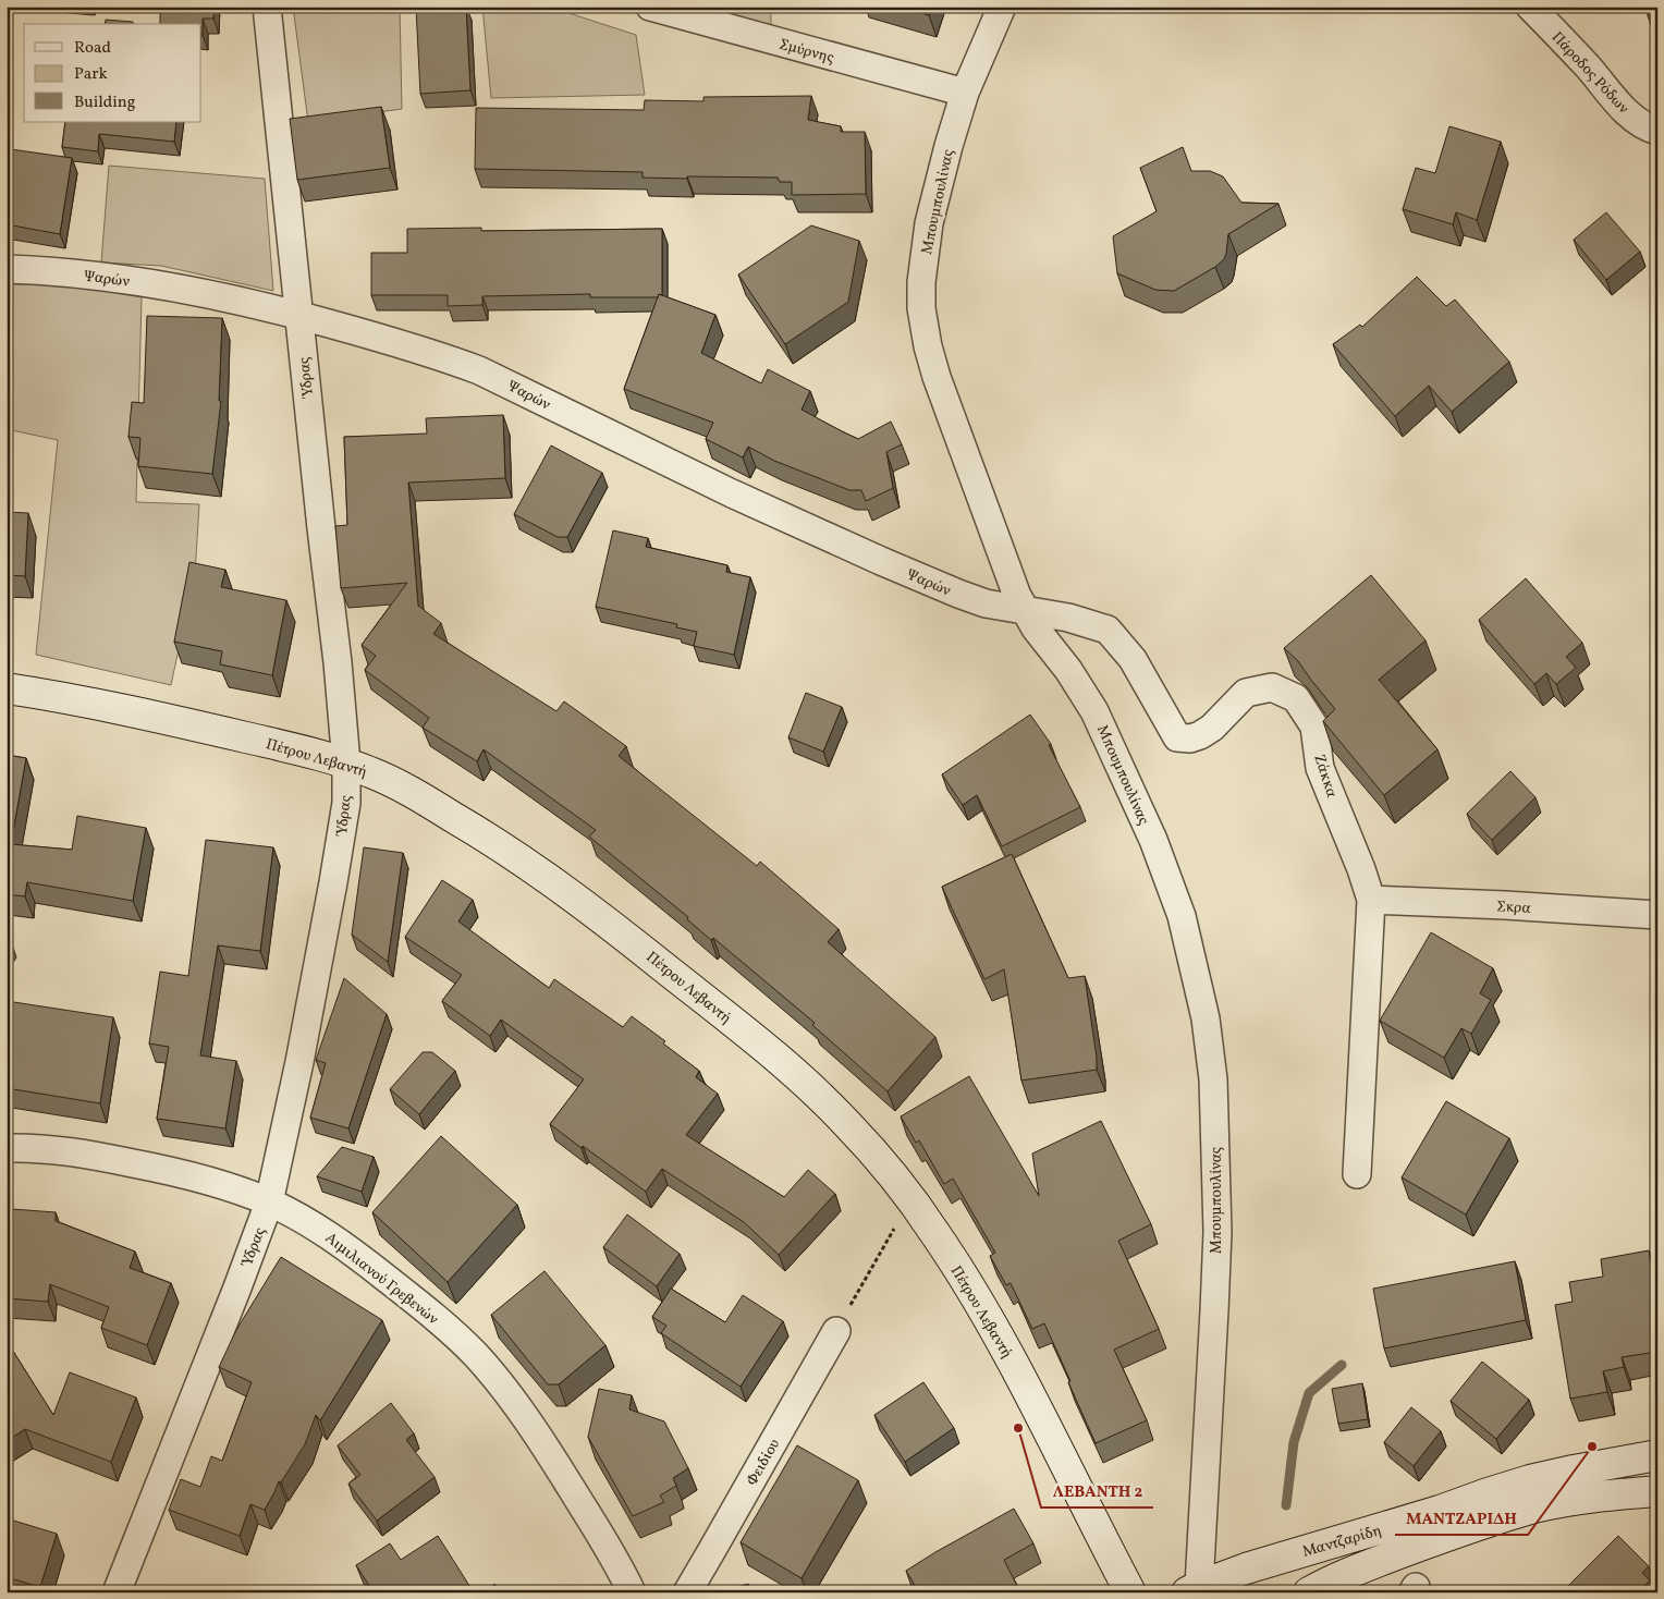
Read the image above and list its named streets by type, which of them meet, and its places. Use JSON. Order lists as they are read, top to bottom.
{
  "streets": {
    "street": [
      "Σμύρνης",
      "Πάροδος Ρόδων",
      "Μπουμπουλίνας",
      "Ψαρών",
      "Ύδρας",
      "Πέτρου Λεβαντή",
      "Ζάκκα",
      "Σκρα",
      "Αιμιλιανού Γρεβενών",
      "Φειδίου",
      "Μαντζαρίδη"
    ]
  },
  "crossings": [
    ["Σμύρνης", "Μπουμπουλίνας"],
    ["Μπουμπουλίνας", "Ψαρών"],
    ["Μπουμπουλίνας", "Ζάκκα"],
    ["Μπουμπουλίνας", "Μαντζαρίδη"],
    ["Ψαρών", "Ύδρας"],
    ["Ψαρών", "Ζάκκα"],
    ["Ύδρας", "Πέτρου Λεβαντή"],
    ["Ύδρας", "Αιμιλιανού Γρεβενών"],
    ["Ζάκκα", "Σκρα"]
  ],
  "places": ["ΛΕΒΑΝΤΗ 2", "ΜΑΝΤΖΑΡΙΔΗ"],
  "legend": ["Road", "Park", "Building"]
}
